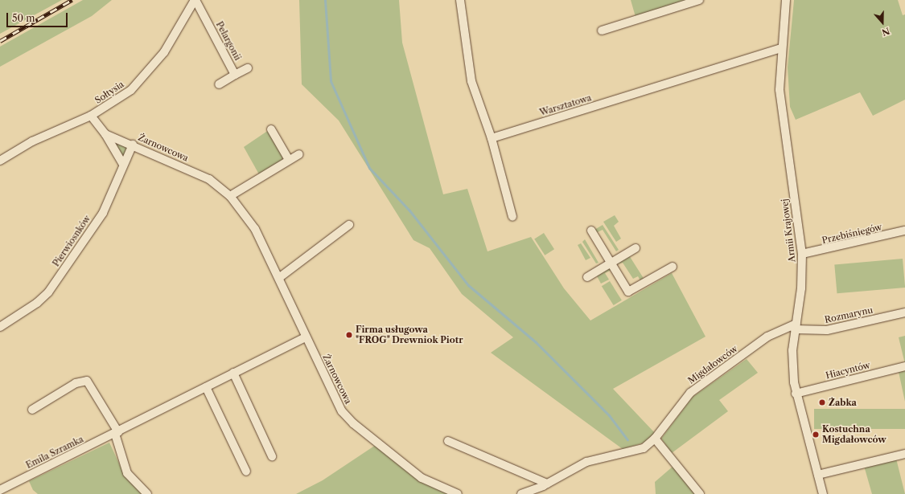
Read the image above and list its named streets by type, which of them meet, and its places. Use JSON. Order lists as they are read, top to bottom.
{
  "streets": {
    "street": [
      "Pelargonii",
      "Sołtysia",
      "Warsztatowa",
      "Żarnowcowa",
      "Armii Krajowej",
      "Przebiśniegów",
      "Pierwiosnków",
      "Rozmarynu",
      "Migdałowców",
      "Hiacyntów",
      "Emila Szramka"
    ]
  },
  "crossings": [
    ["Pelargonii", "Sołtysia"],
    ["Sołtysia", "Żarnowcowa"],
    ["Warsztatowa", "Armii Krajowej"],
    ["Żarnowcowa", "Pierwiosnków"],
    ["Żarnowcowa", "Emila Szramka"],
    ["Armii Krajowej", "Przebiśniegów"],
    ["Armii Krajowej", "Rozmarynu"],
    ["Armii Krajowej", "Migdałowców"],
    ["Armii Krajowej", "Hiacyntów"],
    ["Rozmarynu", "Migdałowców"]
  ],
  "places": ["Firma usługowa \"FROG\" Drewniok Piotr", "Żabka", "Kostuchna Migdałowców"],
  "scale_bar": "50 m",
  "north": "bottom"
}
